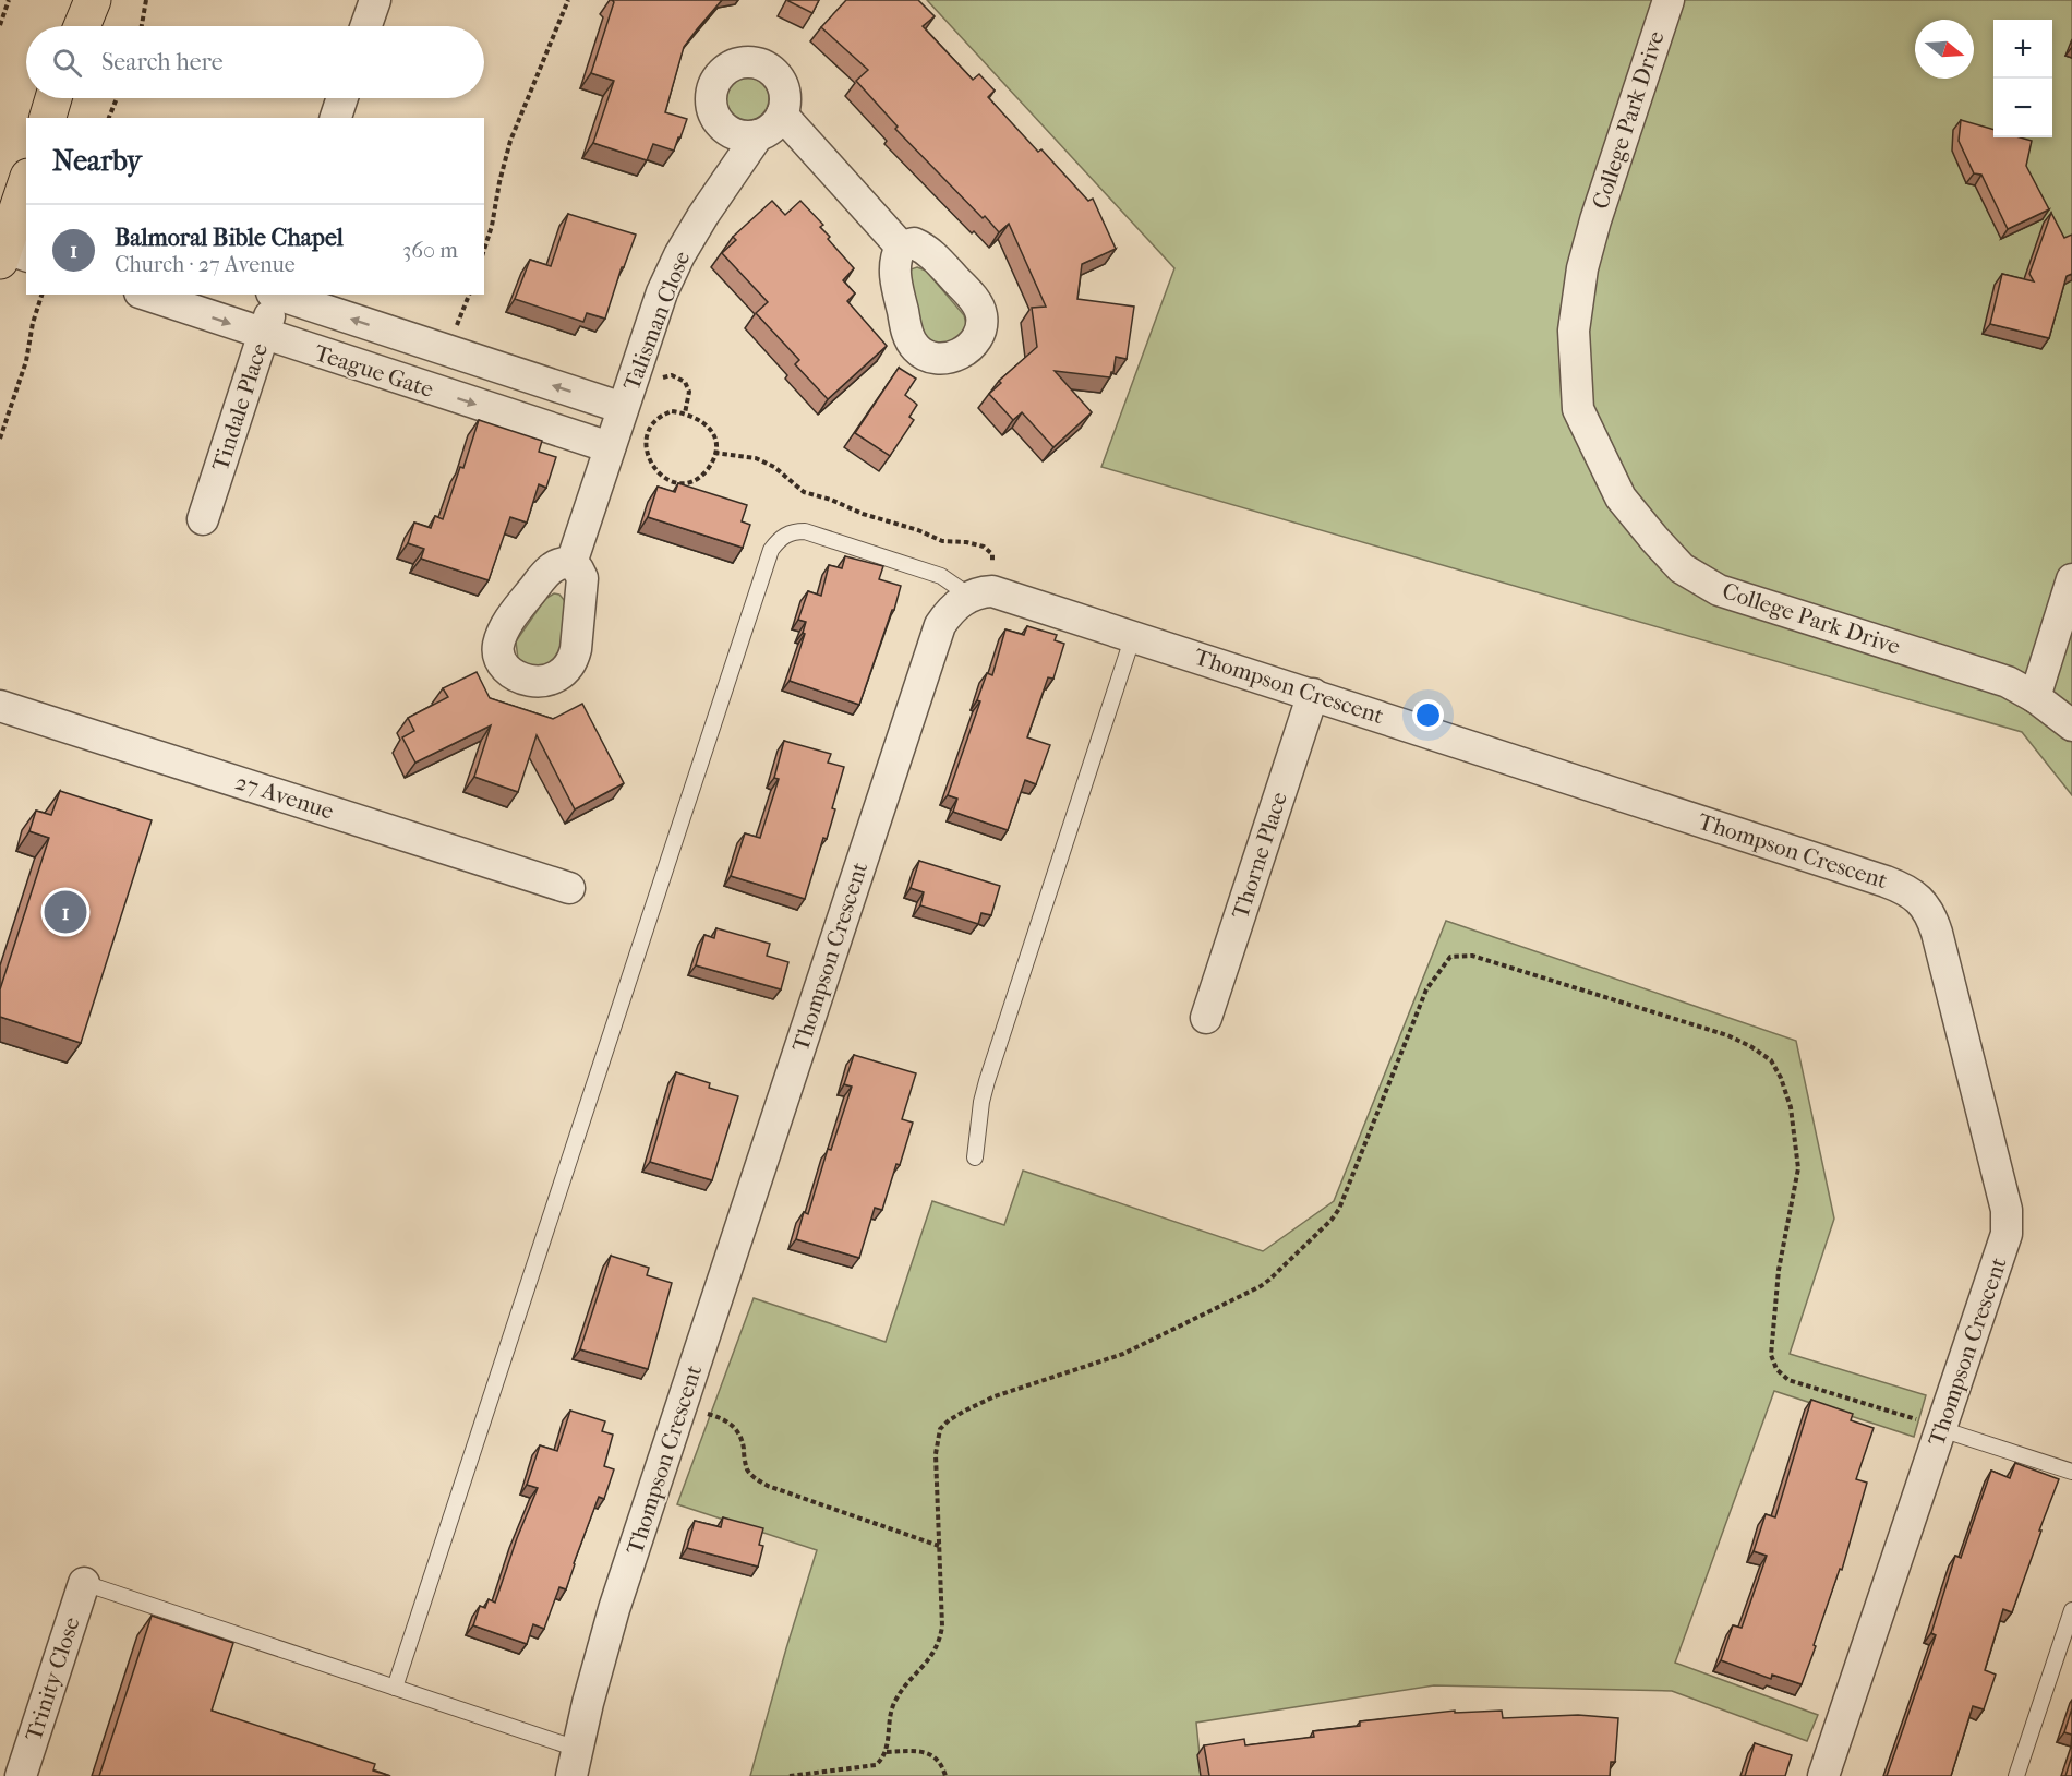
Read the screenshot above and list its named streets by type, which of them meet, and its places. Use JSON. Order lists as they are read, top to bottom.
{
  "streets": {
    "street": [
      "College Park Drive",
      "Talisman Close",
      "Teague Gate",
      "Tindale Place",
      "Thompson Crescent",
      "27 Avenue",
      "Thorne Place",
      "Trinity Close"
    ]
  },
  "crossings": [
    ["Talisman Close", "Teague Gate"],
    ["Teague Gate", "Tindale Place"],
    ["Thompson Crescent", "Thorne Place"]
  ],
  "north": "right",
  "page": {
    "map_buttons": ["+", "−"],
    "search": "Search here",
    "heading": "Nearby",
    "list": [
      {
        "mark": "1",
        "name": "Balmoral Bible Chapel",
        "note": "Church · 27 Avenue",
        "value": "360 m"
      }
    ],
    "pins": "1"
  }
}
